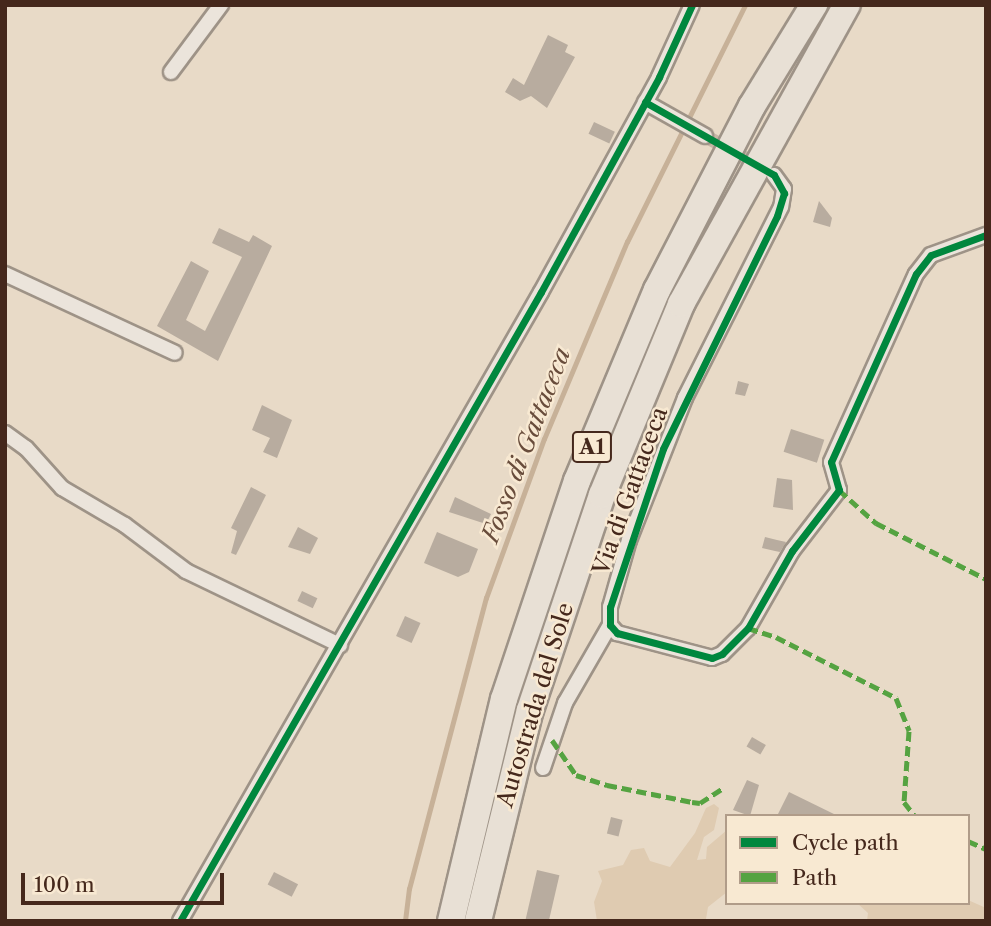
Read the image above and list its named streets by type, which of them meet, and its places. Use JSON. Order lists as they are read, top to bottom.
{
  "streets": {
    "highway": ["A1", "Autostrada del Sole"],
    "street": ["Via di Gattaceca"]
  },
  "water": ["Fosso di Gattaceca"],
  "legend": ["Cycle path", "Path"],
  "scale_bar": "100 m"
}
